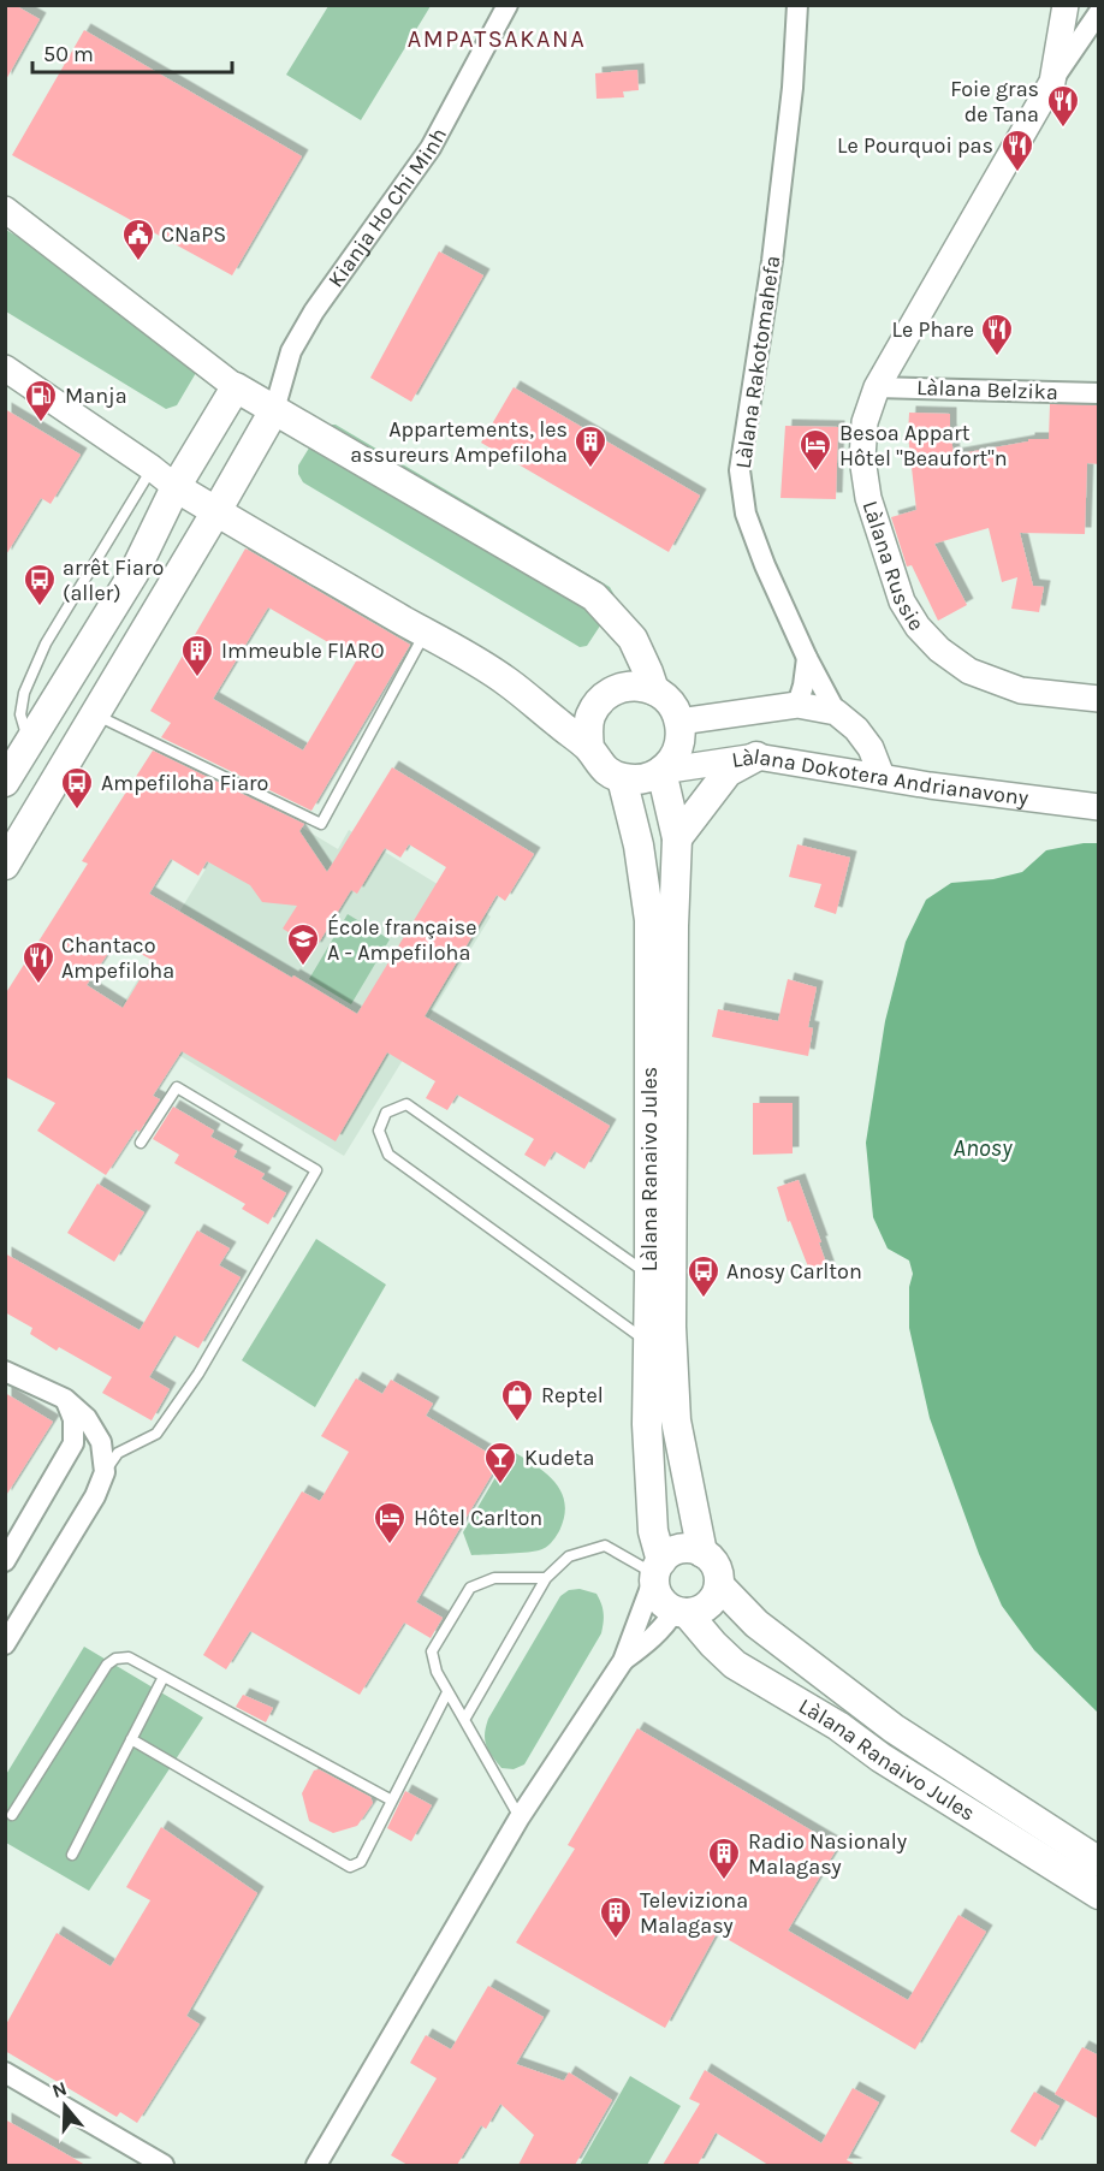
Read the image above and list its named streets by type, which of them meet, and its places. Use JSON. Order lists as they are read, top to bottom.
{
  "streets": {
    "main road": ["Kianja Ho Chi Minh", "Làlana Ranaivo Jules"],
    "street": [
      "Làlana Rakotomahefa",
      "Làlana Belzika",
      "Làlana Russie",
      "Làlana Dokotera Andrianavony"
    ]
  },
  "crossings": [
    ["Làlana Belzika", "Làlana Russie"],
    ["Làlana Dokotera Andrianavony", "Làlana Ranaivo Jules"]
  ],
  "districts": ["AMPATSAKANA"],
  "water": ["Anosy"],
  "places": {
    "restaurant": [
      "Foie gras de Tana",
      "Le Pourquoi pas",
      "Le Phare",
      "Chantaco Ampefiloha"
    ],
    "public building": ["CNaPS"],
    "fuel station": ["Manja"],
    "building": [
      "Appartements, les assureurs Ampefiloha",
      "Immeuble FIARO",
      "Radio Nasionaly Malagasy",
      "Televiziona Malagasy"
    ],
    "hotel": ["Besoa Appart Hôtel \"Beaufort\"n", "Hôtel Carlton"],
    "bus stop": ["arrêt Fiaro (aller)", "Ampefiloha Fiaro", "Anosy Carlton"],
    "school or university": ["École française A - Ampefiloha"],
    "shop": ["Reptel"],
    "bar": ["Kudeta"]
  },
  "scale_bar": "50 m",
  "north": "top"
}
